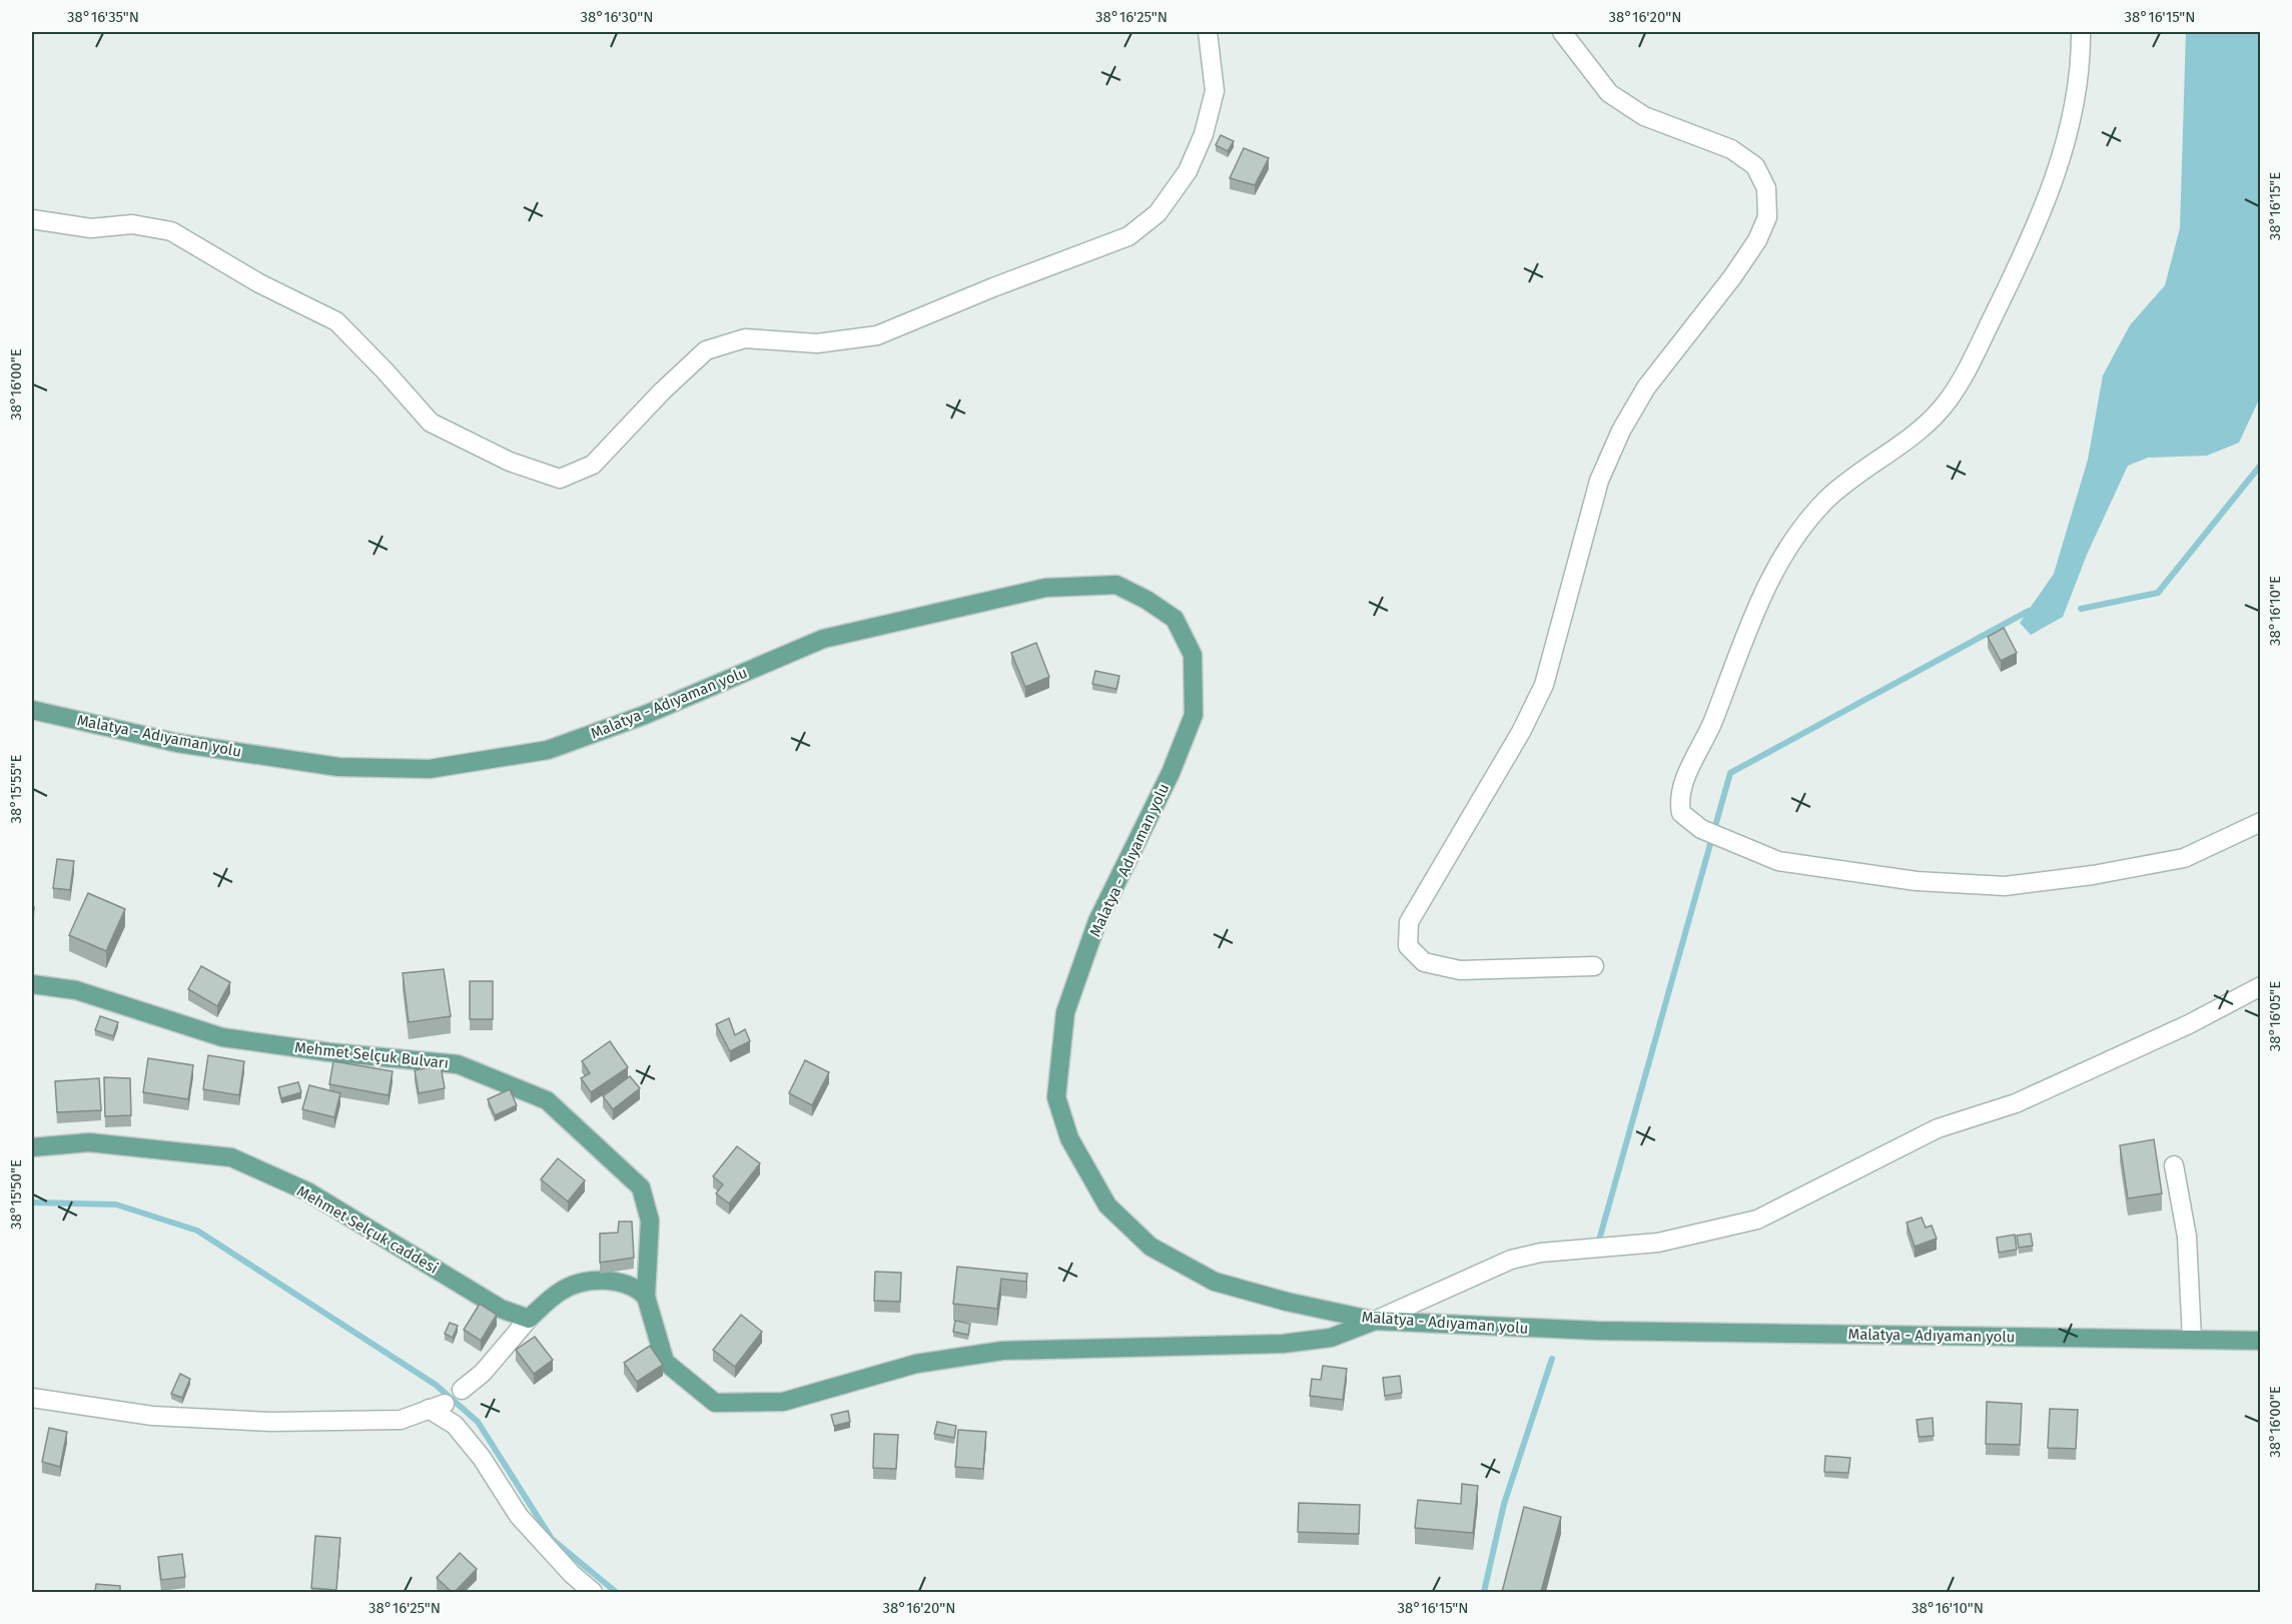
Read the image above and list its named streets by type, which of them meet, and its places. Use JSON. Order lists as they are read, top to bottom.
{
  "streets": {
    "main road": ["Malatya - Adıyaman yolu", "Mehmet Selçuk Bulvarı", "Mehmet Selçuk caddesi"]
  },
  "crossings": [
    ["Malatya - Adıyaman yolu", "Mehmet Selçuk Bulvarı"]
  ],
  "coordinates": [
    "38°16'35\"N",
    "38°16'30\"N",
    "38°16'25\"N",
    "38°16'20\"N",
    "38°16'15\"N",
    "38°16'15\"E",
    "38°16'00\"E",
    "38°16'10\"E",
    "38°15'55\"E",
    "38°16'05\"E",
    "38°15'50\"E",
    "38°16'10\"N"
  ]
}
